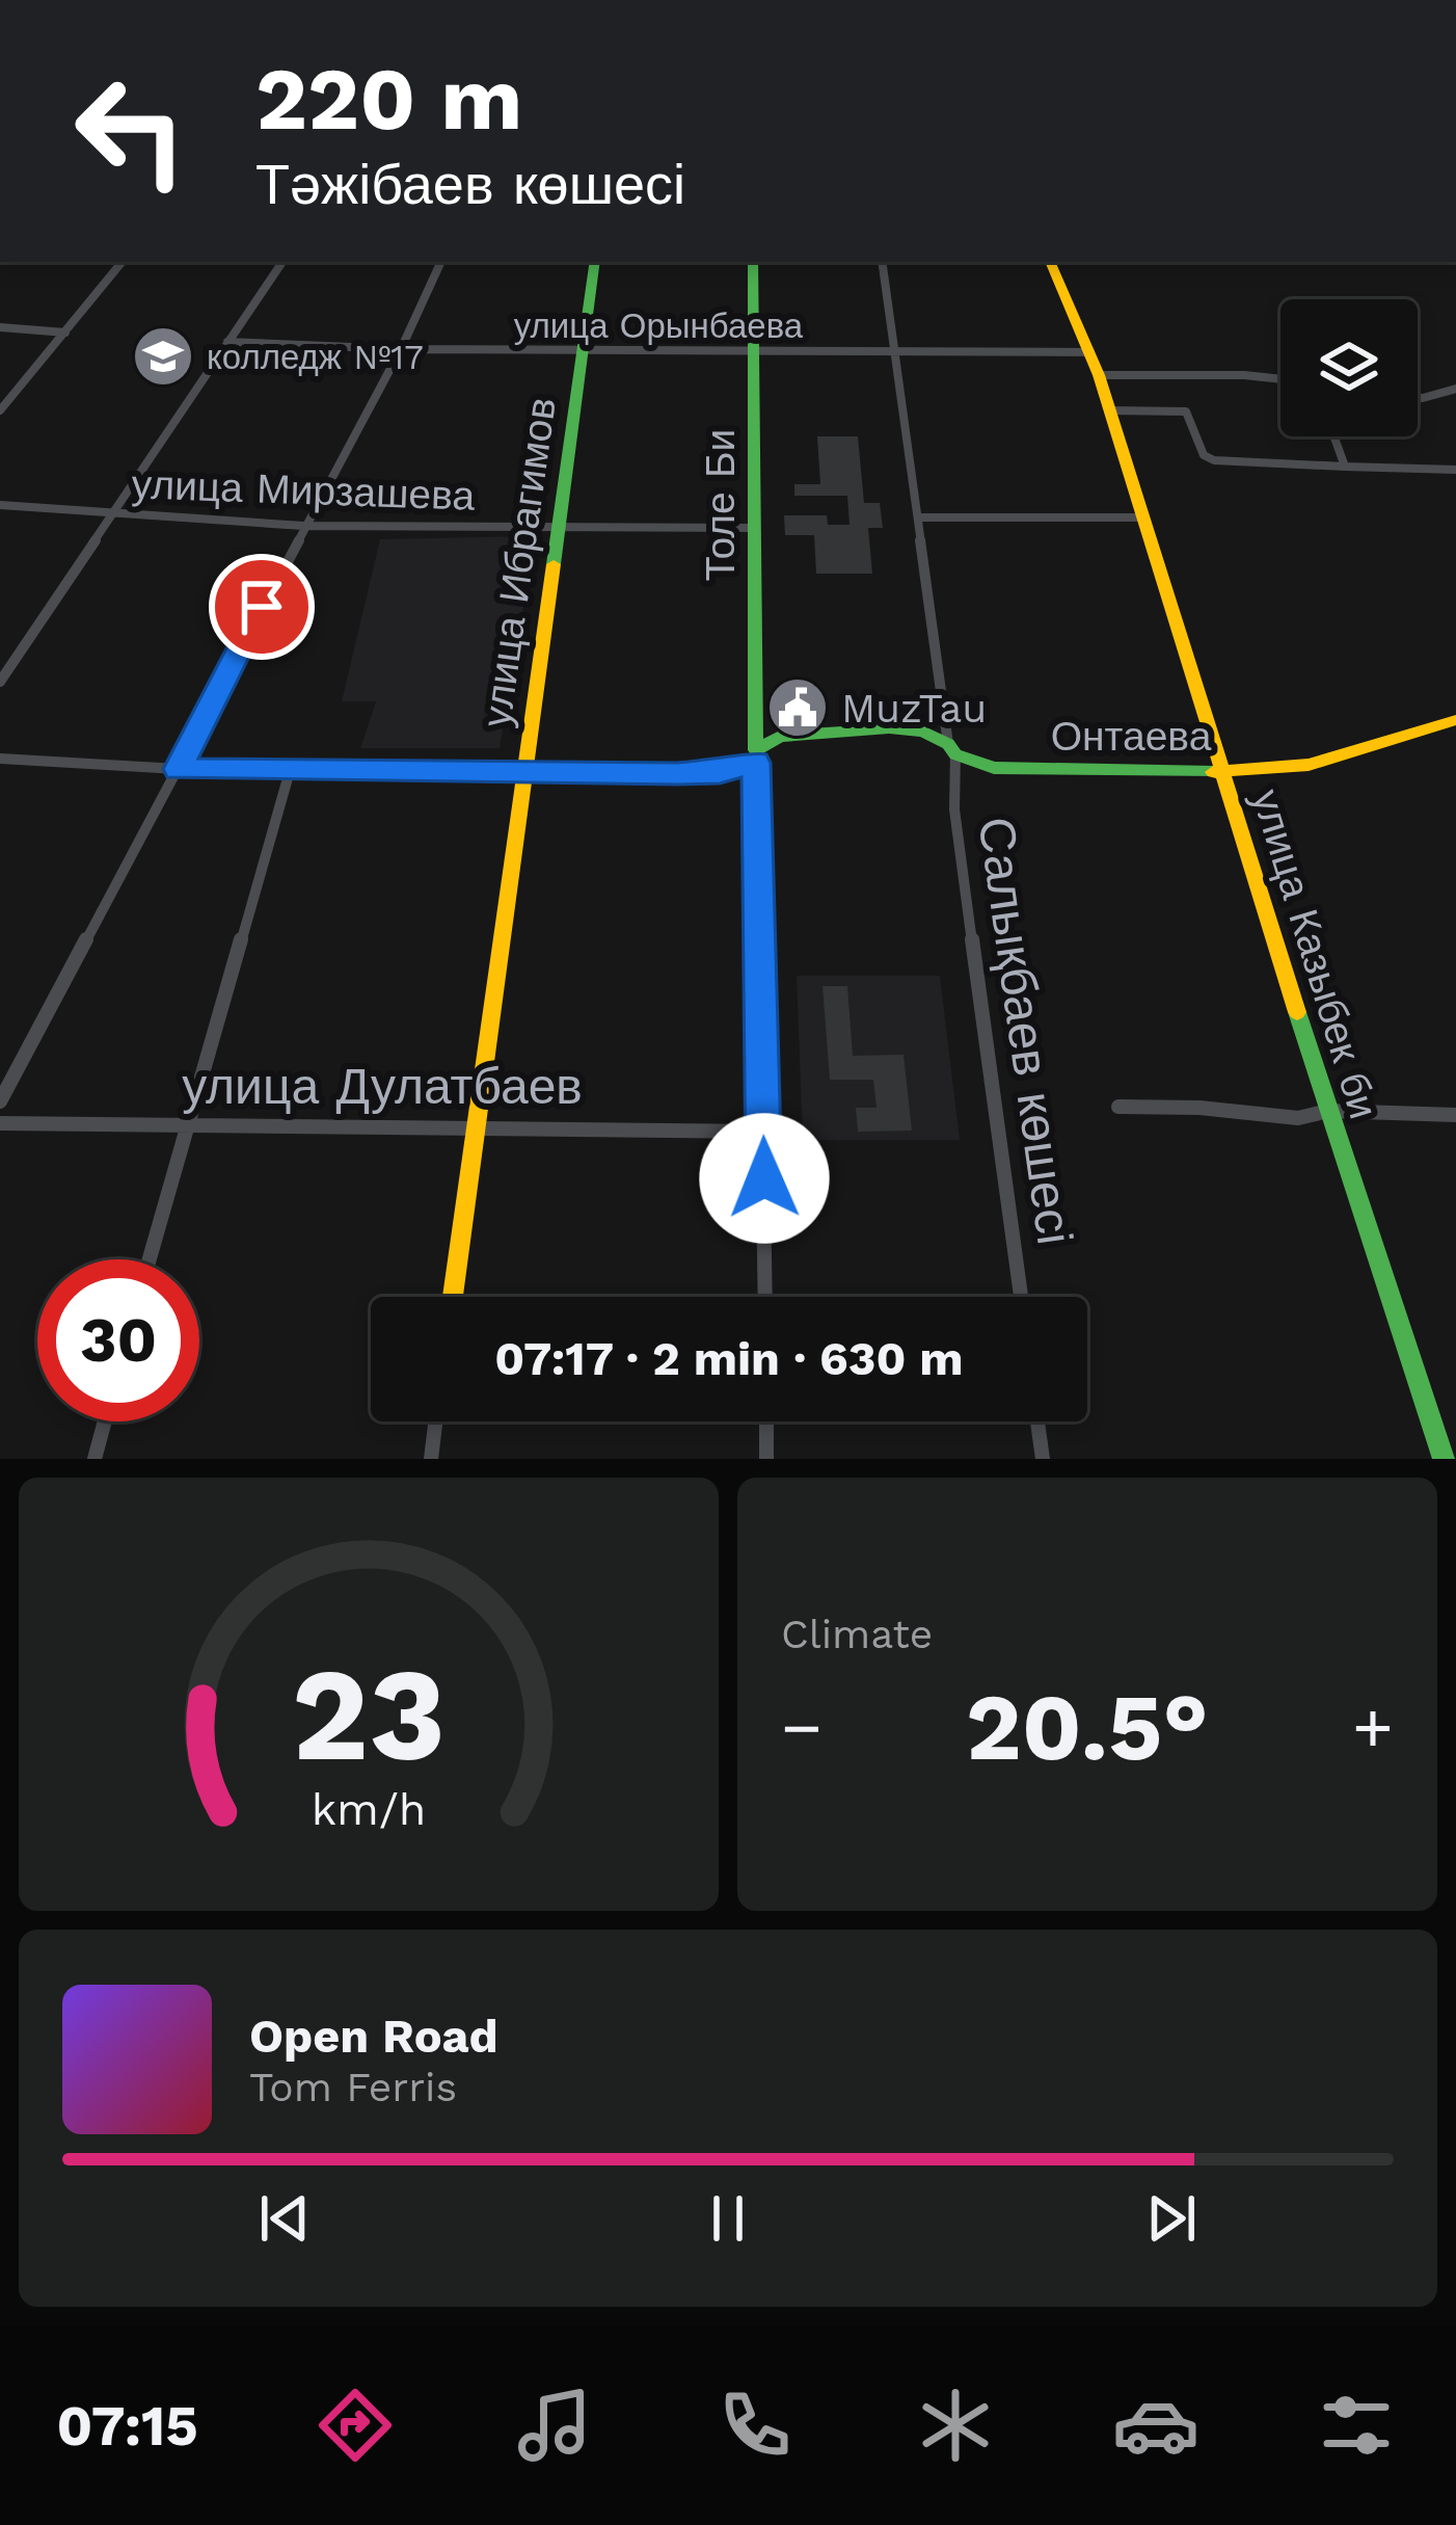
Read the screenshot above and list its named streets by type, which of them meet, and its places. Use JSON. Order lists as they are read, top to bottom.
{
  "streets": {
    "street": [
      "улица Орынбаева",
      "улица Мирзашева",
      "Толе Би",
      "улица Ибрагимов",
      "Онтаева",
      "улица Казыбек би",
      "Салықбаев көшесі",
      "улица Дулатбаев"
    ]
  },
  "crossings": [
    ["улица Орынбаева", "Толе Би"],
    ["улица Орынбаева", "улица Ибрагимов"],
    ["улица Орынбаева", "улица Казыбек би"],
    ["улица Орынбаева", "Салықбаев көшесі"],
    ["улица Мирзашева", "Толе Би"],
    ["улица Мирзашева", "улица Ибрагимов"],
    ["Толе Би", "Онтаева"],
    ["улица Ибрагимов", "улица Дулатбаев"],
    ["Онтаева", "улица Казыбек би"],
    ["Онтаева", "Салықбаев көшесі"]
  ],
  "places": {
    "school or university": ["колледж №17"],
    "public building": ["MuzTau"]
  },
  "page": {
    "turn": ["220 m", "Тәжібаев көшесі"],
    "limit": "30",
    "trip": "07:17 · 2 min · 630 m",
    "tile": "Climate",
    "heat": ["−", "20.5°", "+"],
    "song": ["Open Road", "Tom Ferris"],
    "tabs": "07:15",
    "gauge": ["23", "km/h"]
  }
}
